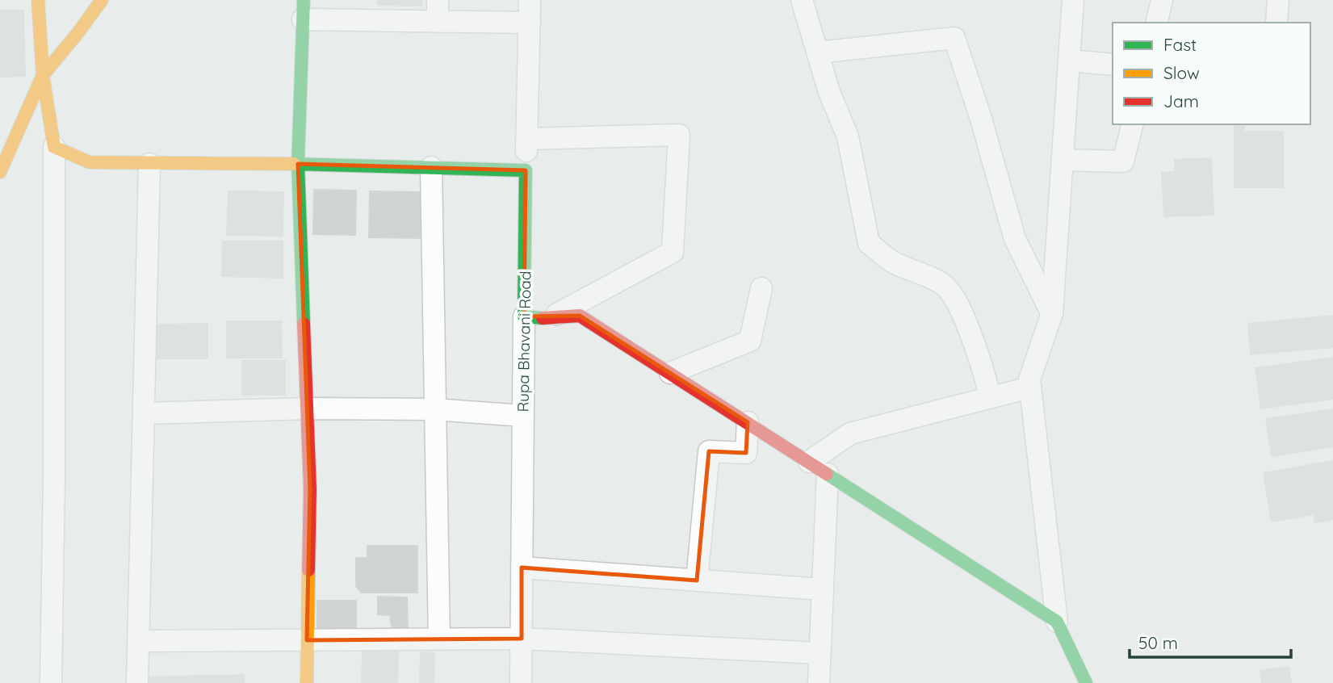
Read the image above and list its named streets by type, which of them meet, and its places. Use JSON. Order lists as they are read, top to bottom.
{
  "streets": {
    "main road": ["Rupa Bhavani Road"]
  },
  "legend": ["Fast", "Slow", "Jam"],
  "scale_bar": "50 m"
}
